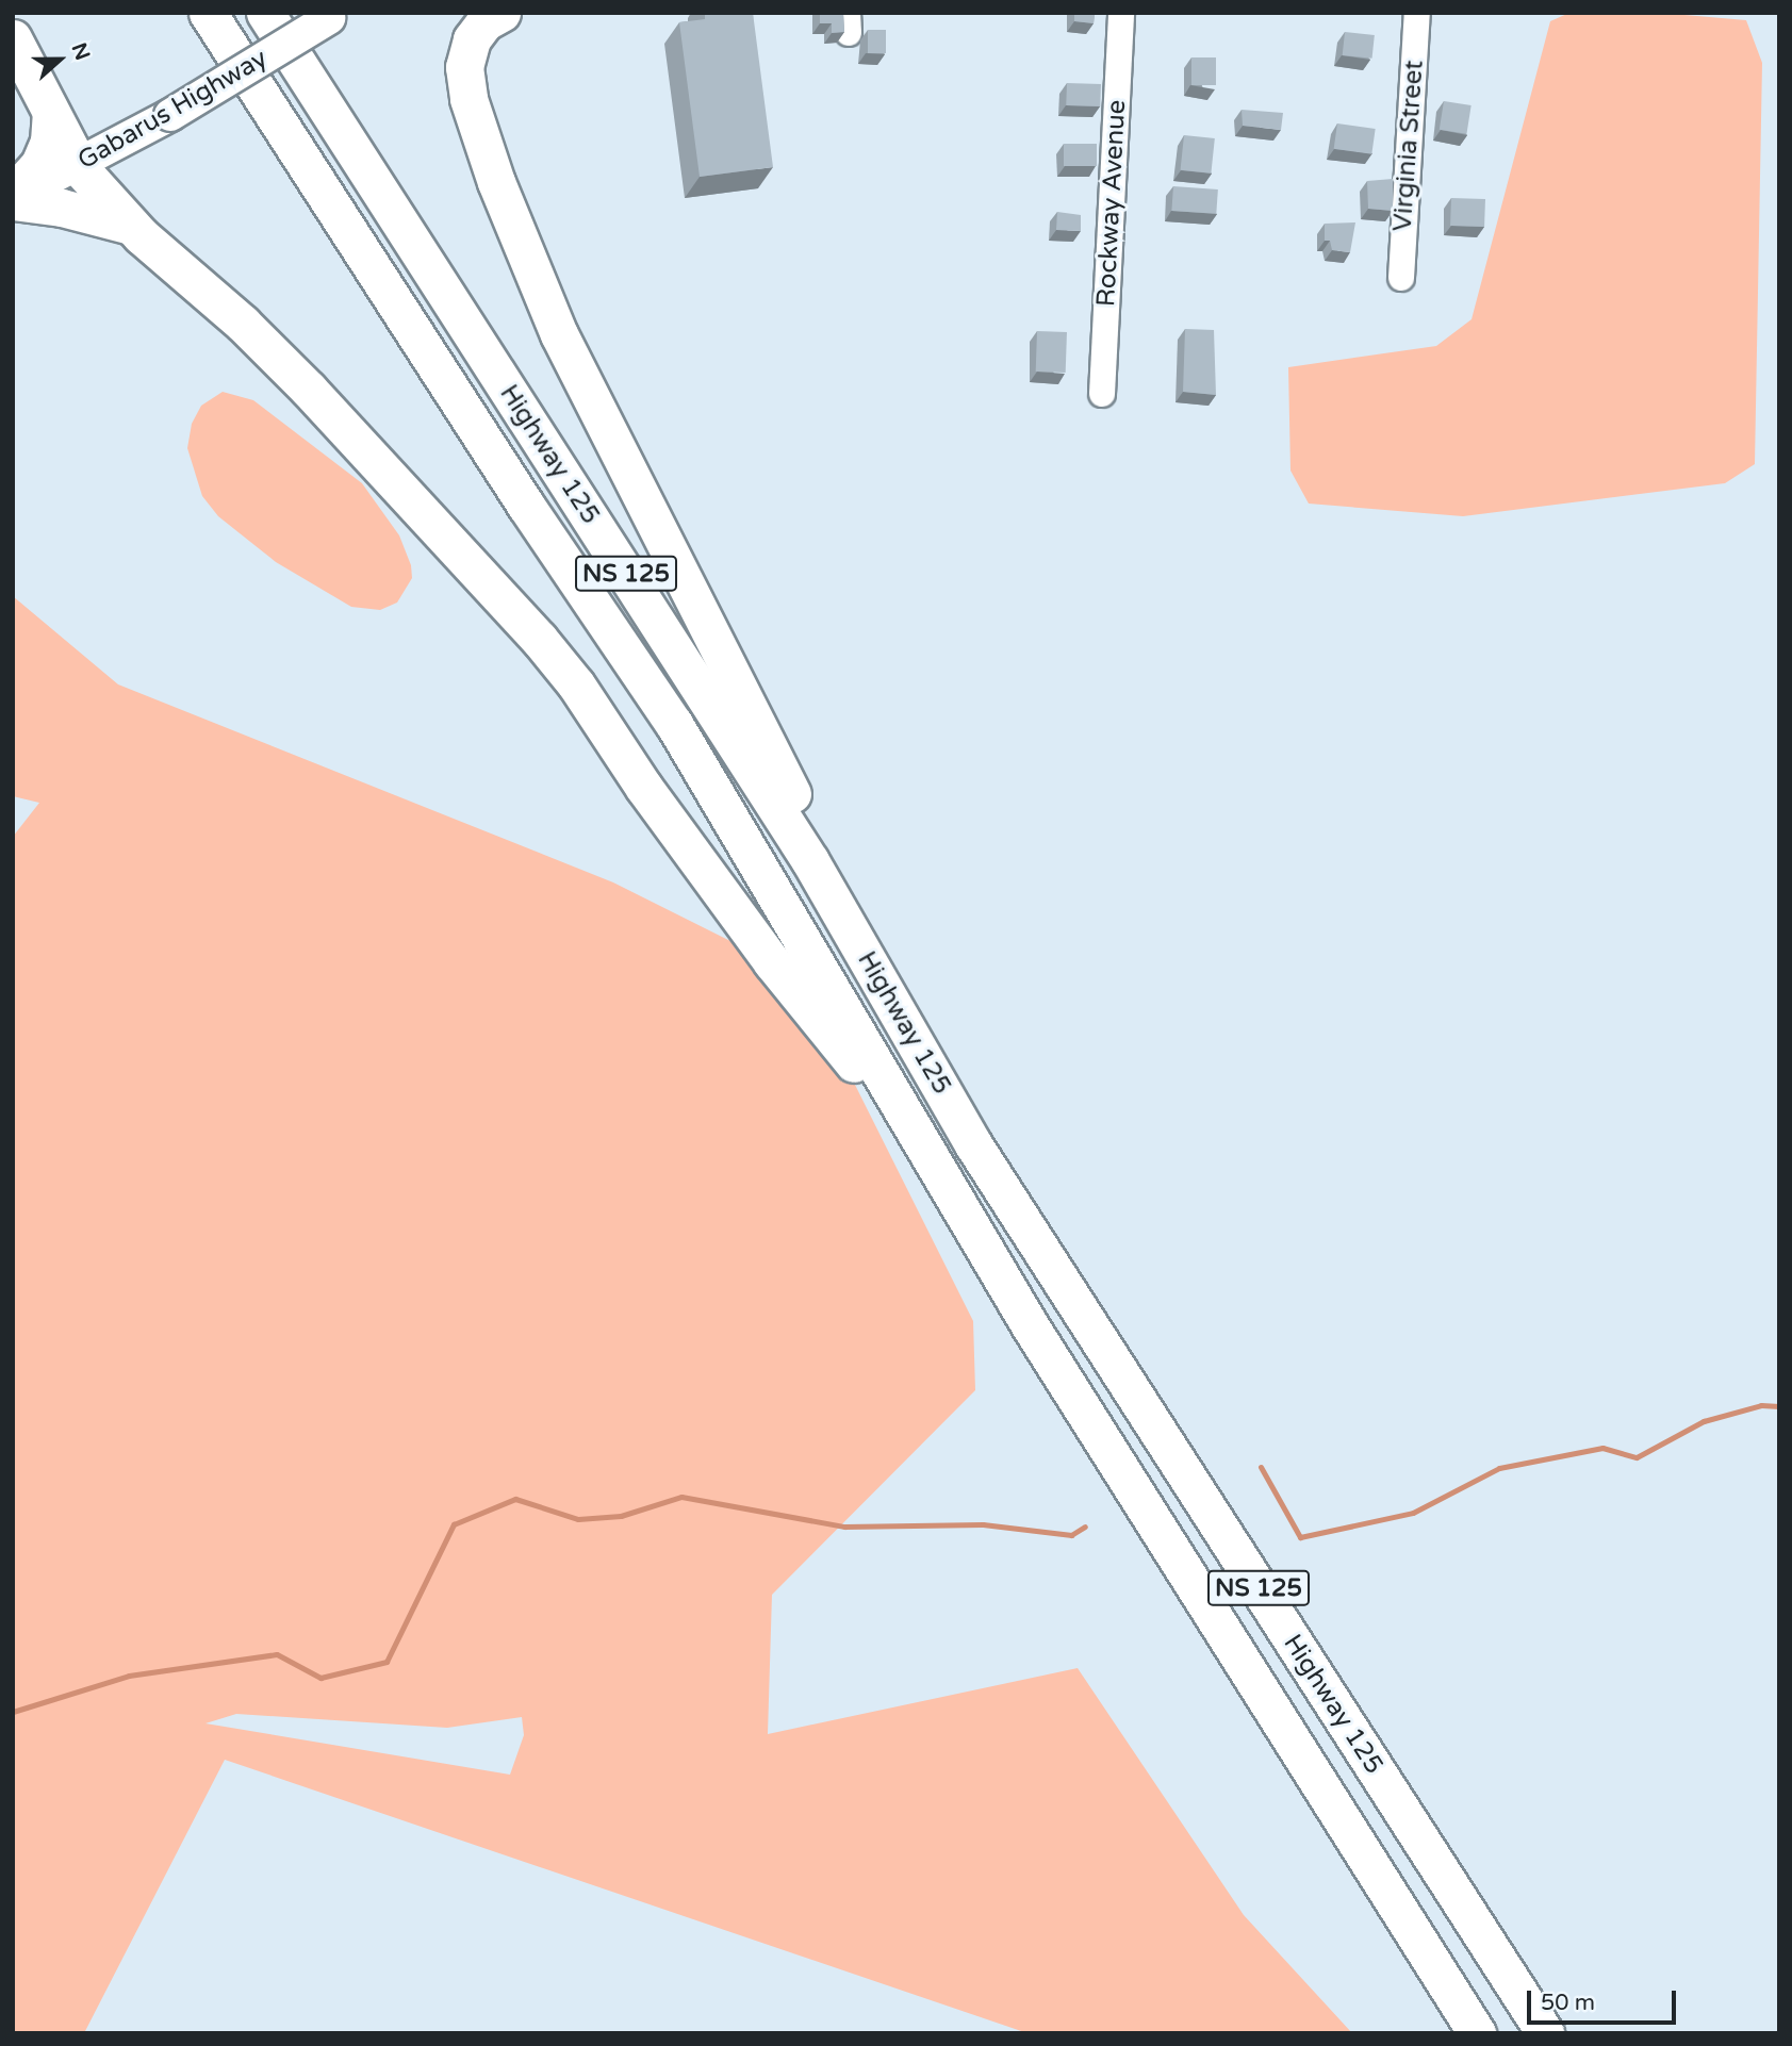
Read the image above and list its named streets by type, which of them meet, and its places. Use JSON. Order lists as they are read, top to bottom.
{
  "streets": {
    "highway": ["Highway 125", "NS 125"],
    "main road": ["Gabarus Highway"],
    "street": ["Virginia Street", "Rockway Avenue"]
  },
  "scale_bar": "50 m",
  "north": "right"
}
